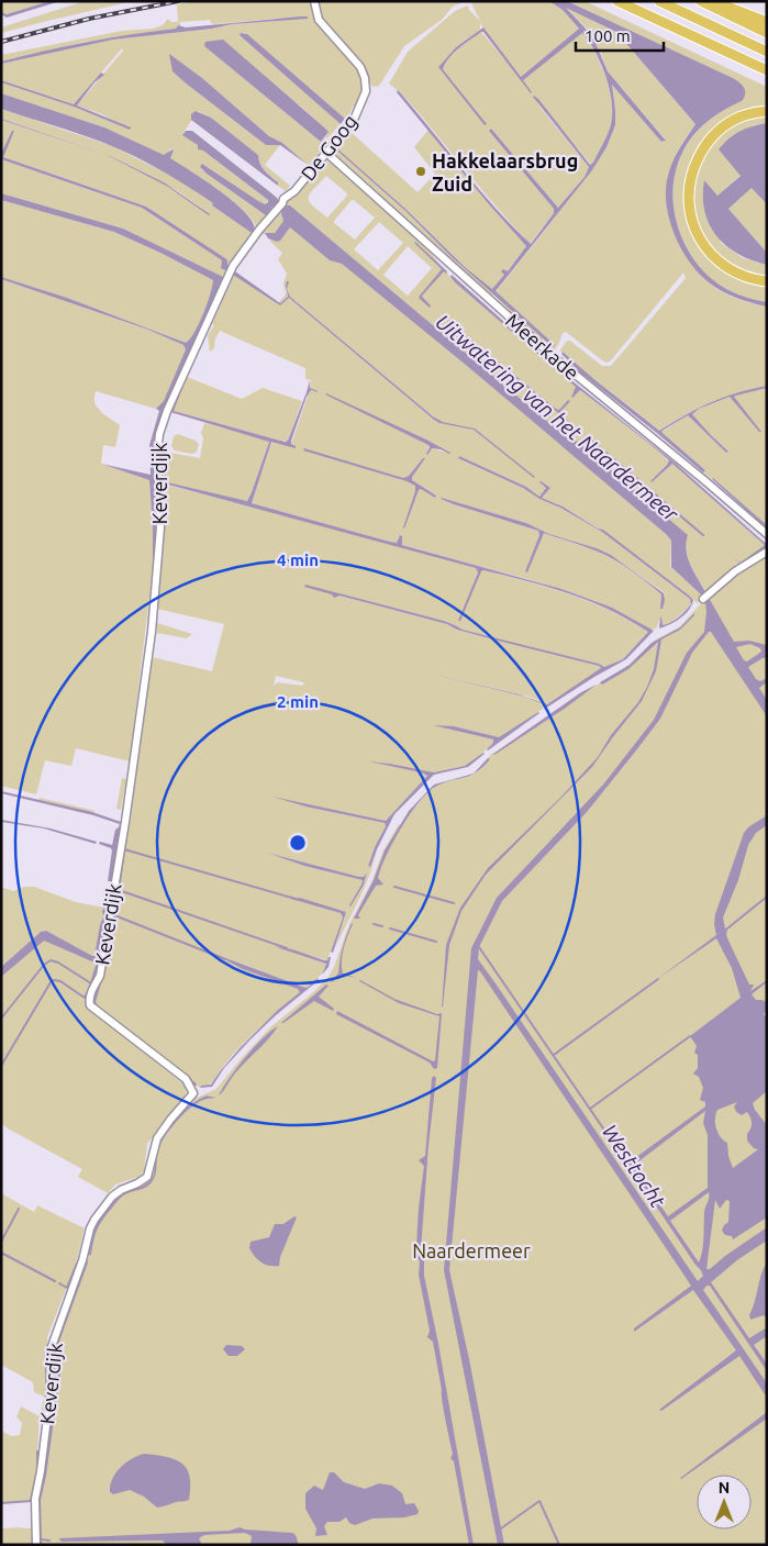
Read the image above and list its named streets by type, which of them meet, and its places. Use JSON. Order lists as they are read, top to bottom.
{
  "streets": {
    "street": ["De Goog", "Meerkade", "Keverdijk"]
  },
  "crossings": [
    ["De Goog", "Meerkade"],
    ["De Goog", "Keverdijk"]
  ],
  "water": ["Uitwatering van het Naardermeer", "Westtocht"],
  "parks": ["Naardermeer"],
  "places": ["Hakkelaarsbrug Zuid"],
  "scale_bar": "100 m",
  "north": "top",
  "rings": ["4 min", "2 min"]
}
